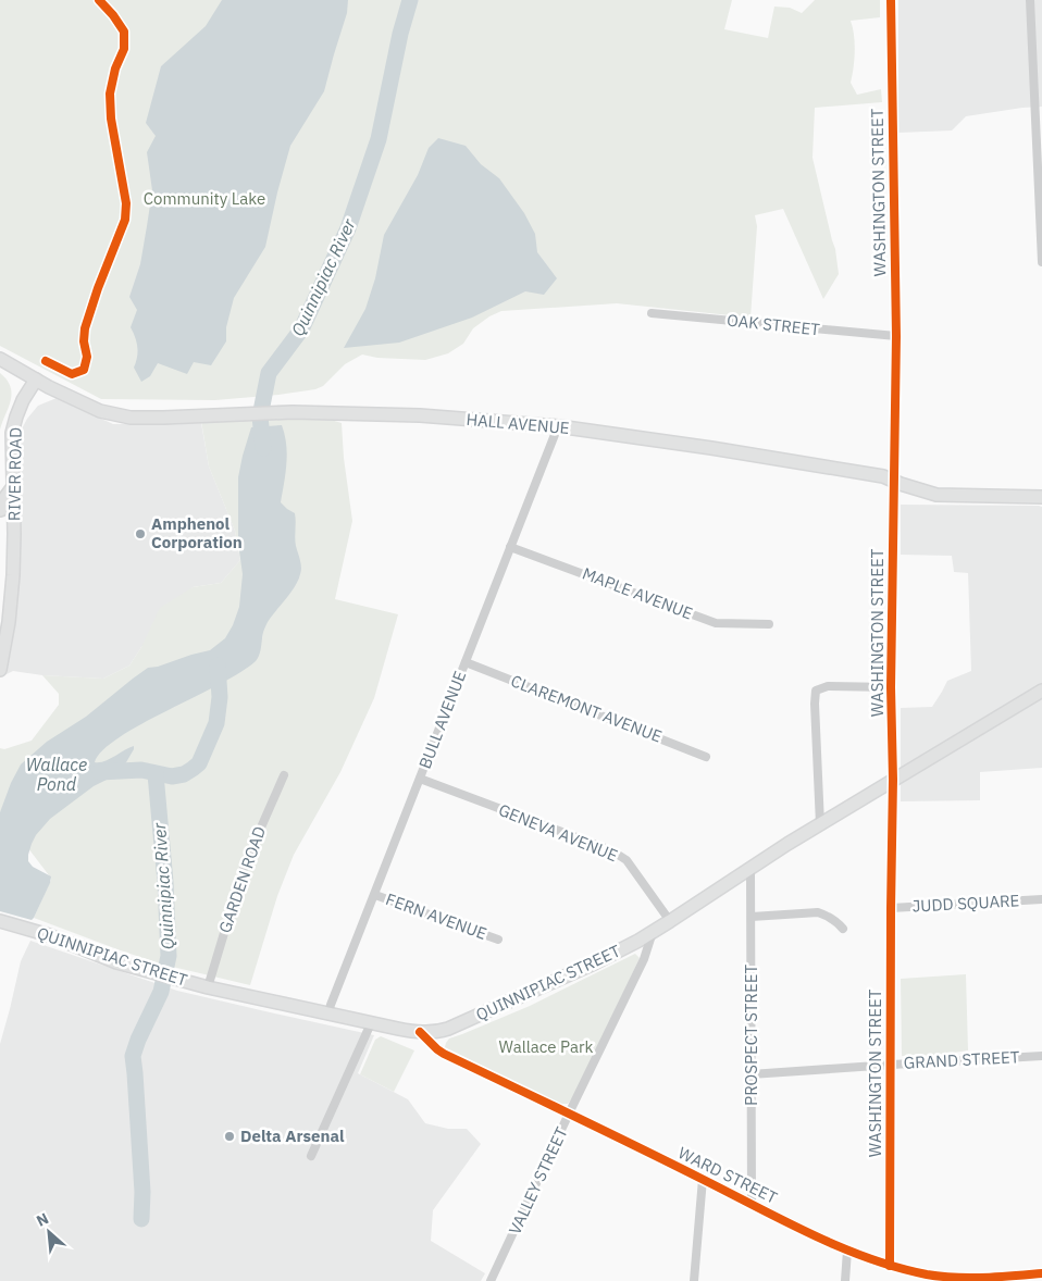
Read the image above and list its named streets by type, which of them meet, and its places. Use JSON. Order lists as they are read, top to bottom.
{
  "streets": {
    "main road": ["HALL AVENUE", "RIVER ROAD", "QUINNIPIAC STREET"],
    "street": [
      "WASHINGTON STREET",
      "OAK STREET",
      "MAPLE AVENUE",
      "CLAREMONT AVENUE",
      "BULL AVENUE",
      "GENEVA AVENUE",
      "GARDEN ROAD",
      "JUDD SQUARE",
      "FERN AVENUE",
      "PROSPECT STREET",
      "GRAND STREET",
      "WARD STREET",
      "VALLEY STREET"
    ]
  },
  "crossings": [
    ["WASHINGTON STREET", "OAK STREET"],
    ["WASHINGTON STREET", "HALL AVENUE"],
    ["WASHINGTON STREET", "JUDD SQUARE"],
    ["WASHINGTON STREET", "QUINNIPIAC STREET"],
    ["WASHINGTON STREET", "GRAND STREET"],
    ["WASHINGTON STREET", "WARD STREET"],
    ["HALL AVENUE", "RIVER ROAD"],
    ["HALL AVENUE", "BULL AVENUE"],
    ["MAPLE AVENUE", "BULL AVENUE"],
    ["CLAREMONT AVENUE", "BULL AVENUE"],
    ["BULL AVENUE", "GENEVA AVENUE"],
    ["BULL AVENUE", "FERN AVENUE"],
    ["BULL AVENUE", "QUINNIPIAC STREET"],
    ["GENEVA AVENUE", "QUINNIPIAC STREET"],
    ["GARDEN ROAD", "QUINNIPIAC STREET"],
    ["QUINNIPIAC STREET", "PROSPECT STREET"],
    ["QUINNIPIAC STREET", "WARD STREET"],
    ["QUINNIPIAC STREET", "VALLEY STREET"],
    ["PROSPECT STREET", "GRAND STREET"],
    ["PROSPECT STREET", "WARD STREET"],
    ["WARD STREET", "VALLEY STREET"]
  ],
  "water": ["Quinnipiac River", "Wallace Pond"],
  "parks": ["Community Lake", "Wallace Park"],
  "places": ["Amphenol Corporation", "Delta Arsenal"],
  "north": "top left"
}
